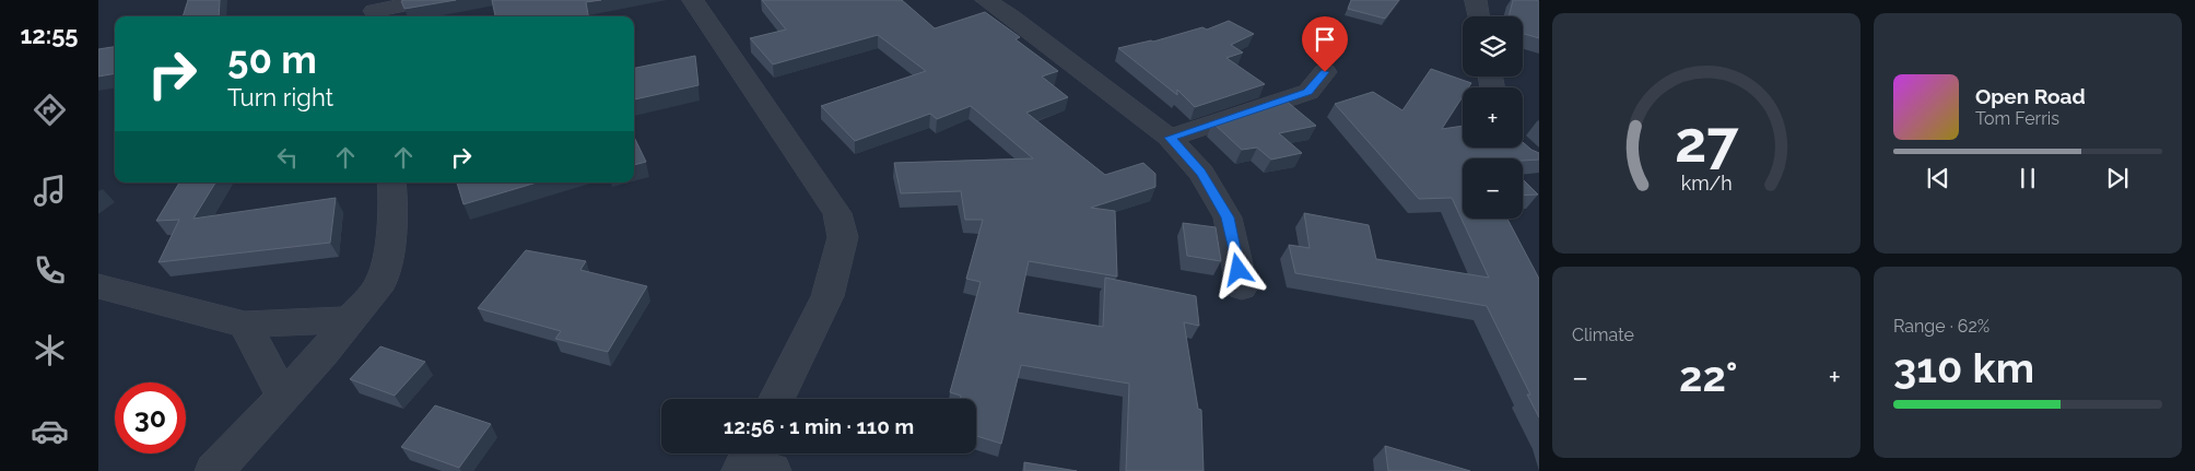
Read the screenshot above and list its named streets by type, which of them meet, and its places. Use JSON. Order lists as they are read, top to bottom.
{
  "page": {
    "tabs": "12:55",
    "map_buttons": ["+", "−"],
    "turn": ["50 m", "Turn right"],
    "song": ["Open Road", "Tom Ferris"],
    "tile": [
      "Climate",
      ["Range · 62%", "310 km"]
    ],
    "heat": ["−", "22°", "+"],
    "limit": "30",
    "trip": "12:56 · 1 min · 110 m",
    "gauge": ["27", "km/h"]
  }
}
